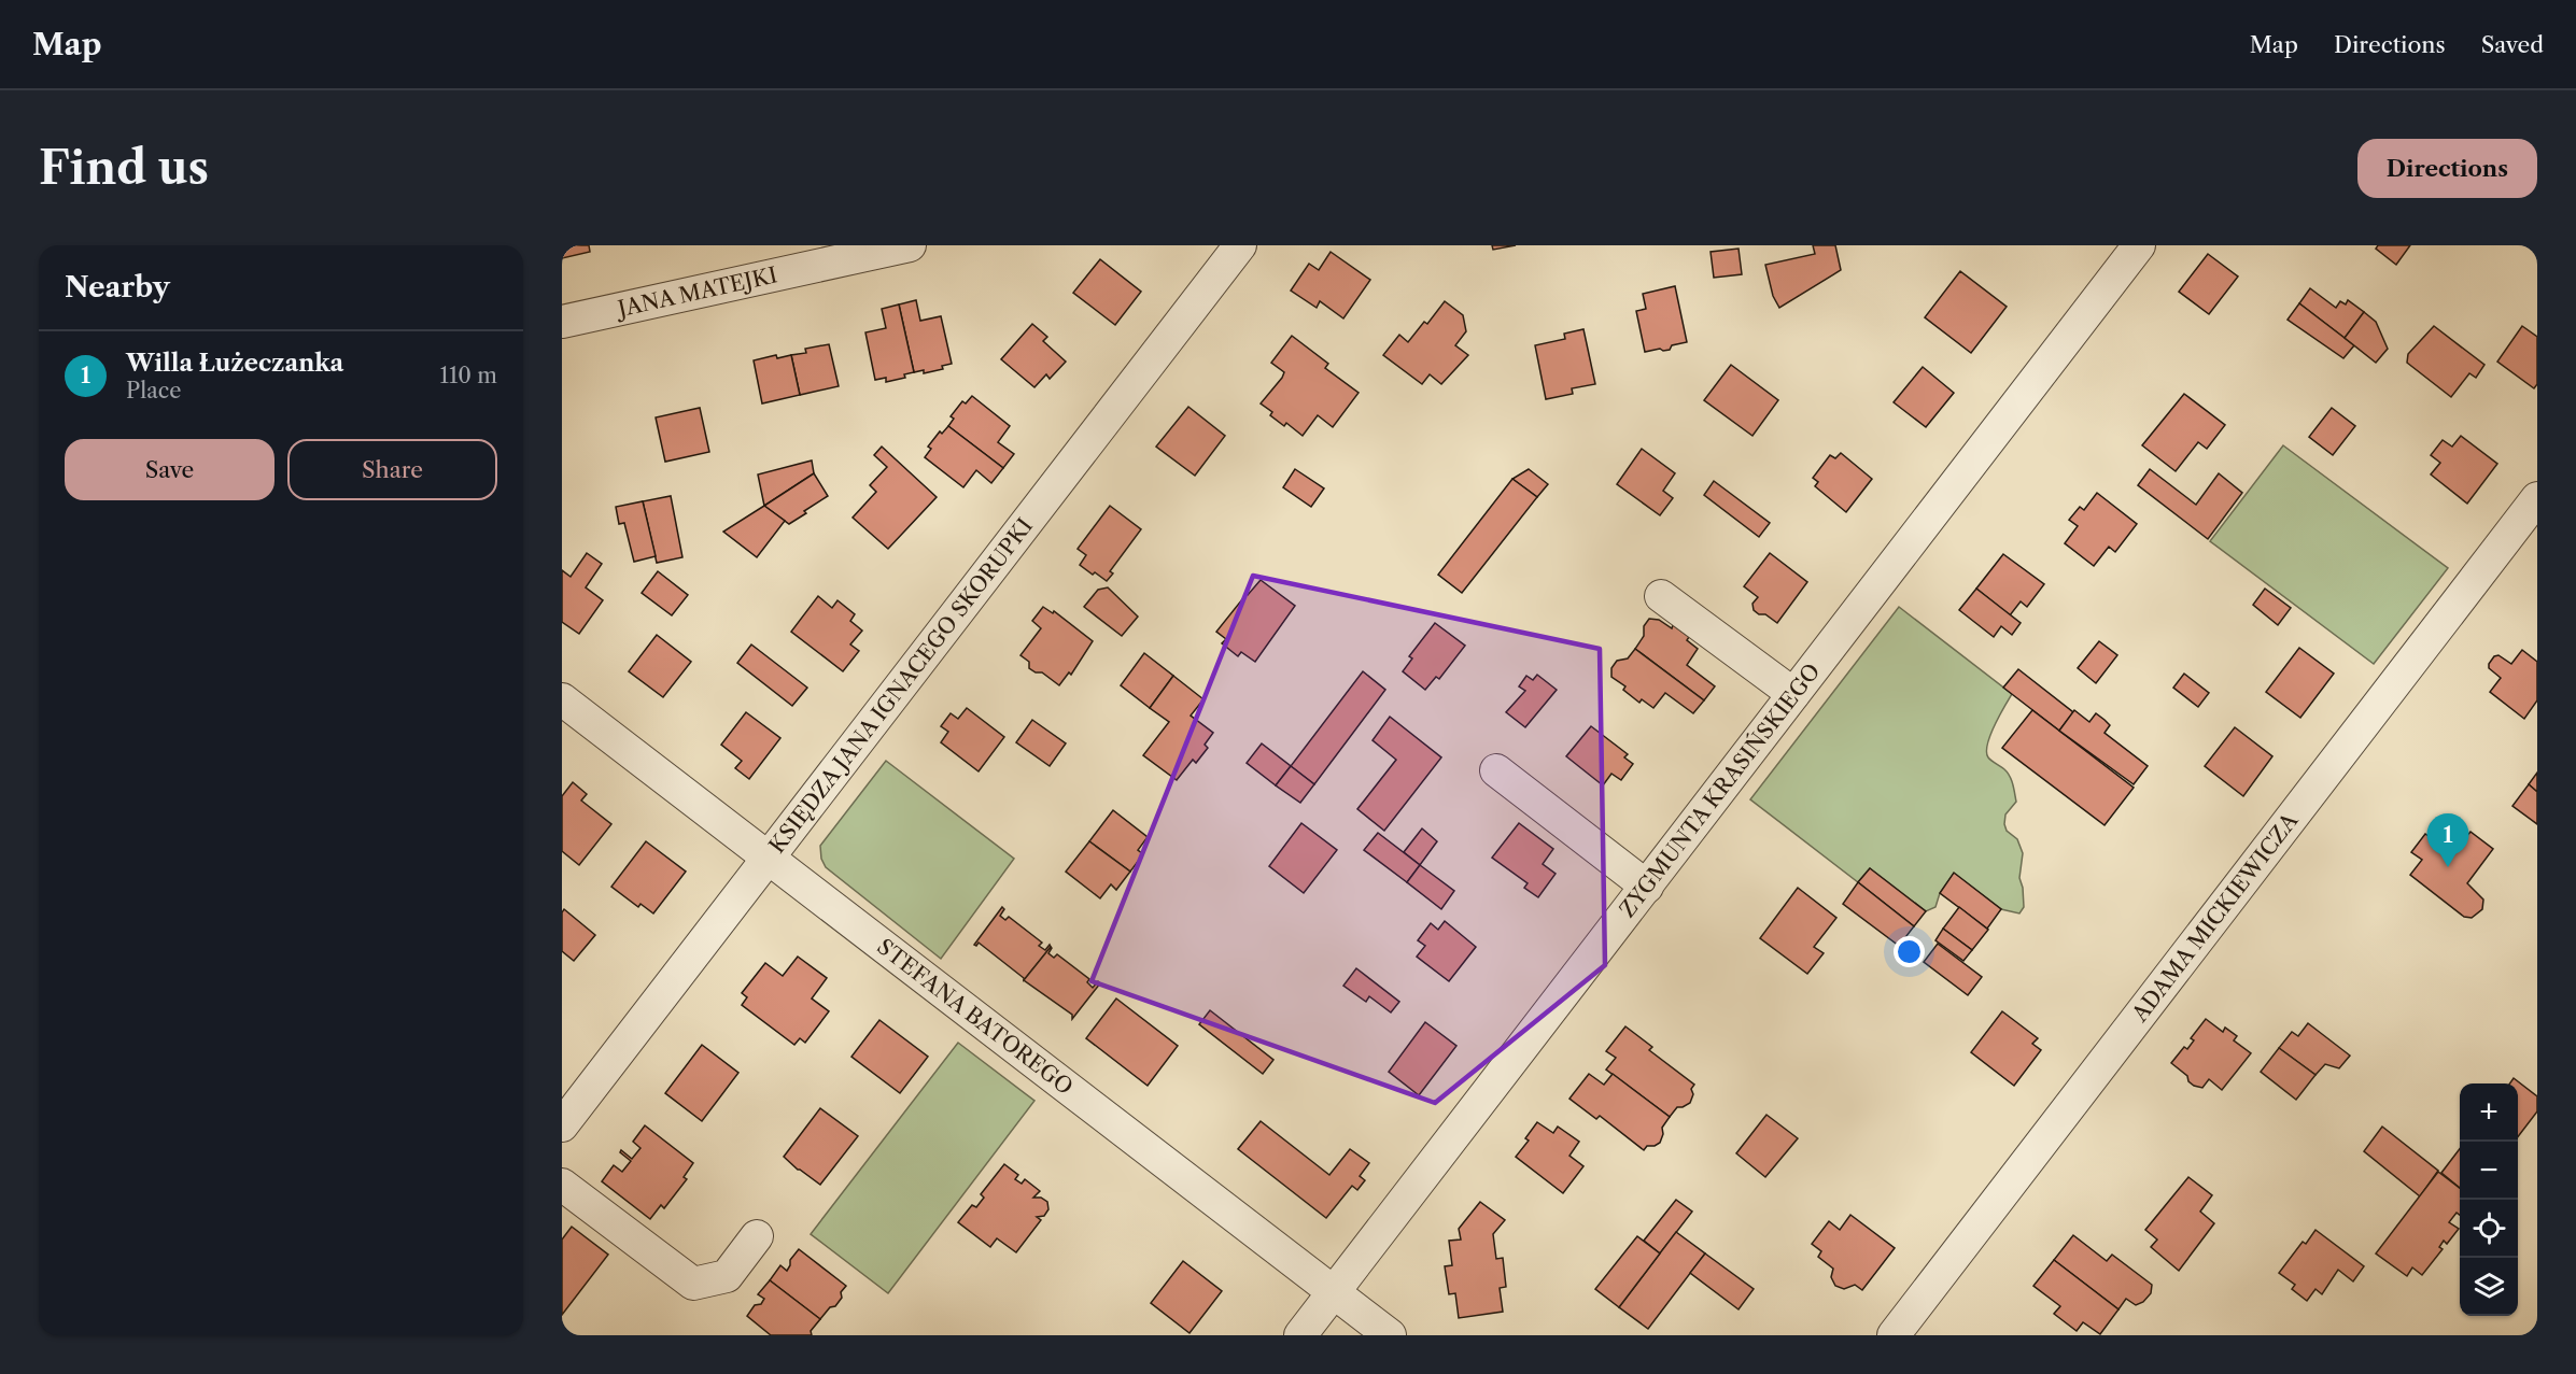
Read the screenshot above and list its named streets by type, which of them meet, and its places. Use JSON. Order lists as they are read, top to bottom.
{
  "streets": {
    "street": [
      "JANA MATEJKI",
      "KSIĘDZA JANA IGNACEGO SKORUPKI",
      "ZYGMUNTA KRASIŃSKIEGO",
      "ADAMA MICKIEWICZA",
      "STEFANA BATOREGO"
    ]
  },
  "crossings": [
    ["KSIĘDZA JANA IGNACEGO SKORUPKI", "STEFANA BATOREGO"],
    ["ZYGMUNTA KRASIŃSKIEGO", "STEFANA BATOREGO"]
  ],
  "page": {
    "header": "Map",
    "nav": ["Map", "Directions", "Saved"],
    "buttons": [
      "Directions",
      ["Save", "Share"]
    ],
    "title": "Find us",
    "heading": "Nearby",
    "list": [
      {
        "mark": "1",
        "name": "Willa Łużeczanka",
        "note": "Place",
        "value": "110 m"
      }
    ],
    "pins": "1",
    "map_buttons": ["+", "−"]
  }
}
